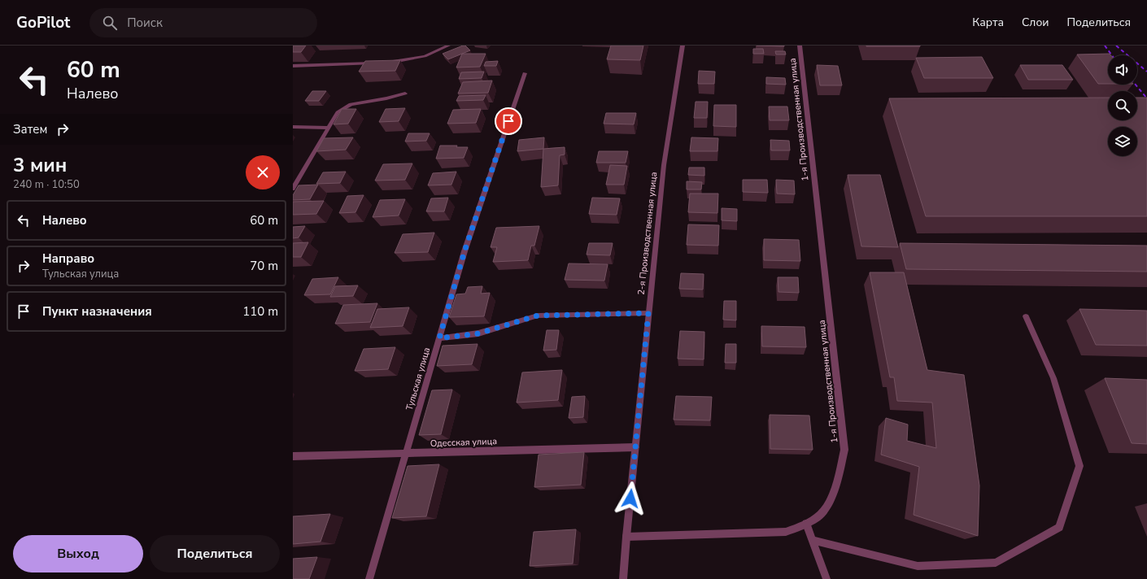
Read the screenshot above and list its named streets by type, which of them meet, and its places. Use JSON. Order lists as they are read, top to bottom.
{
  "streets": {
    "street": [
      "1-я Производственная улица",
      "2-я Производственная улица",
      "Тульская улица",
      "Одесская улица"
    ]
  },
  "crossings": [
    ["1-я Производственная улица", "2-я Производственная улица"],
    ["2-я Производственная улица", "Одесская улица"],
    ["Тульская улица", "Одесская улица"]
  ],
  "page": {
    "header": "GoPilot",
    "search": "Поиск",
    "nav": ["Карта", "Слои", "Поделиться"],
    "turn": ["60 m", "Налево"],
    "then": "Затем",
    "heading": ["3 мин", "240 m · 10:50"],
    "list": [
      {
        "name": "Налево",
        "value": "60 m"
      },
      {
        "name": "Направо",
        "note": "Тульская улица",
        "value": "70 m"
      },
      {
        "name": "Пункт назначения",
        "value": "110 m"
      }
    ],
    "buttons": ["Выход", "Поделиться"]
  }
}
